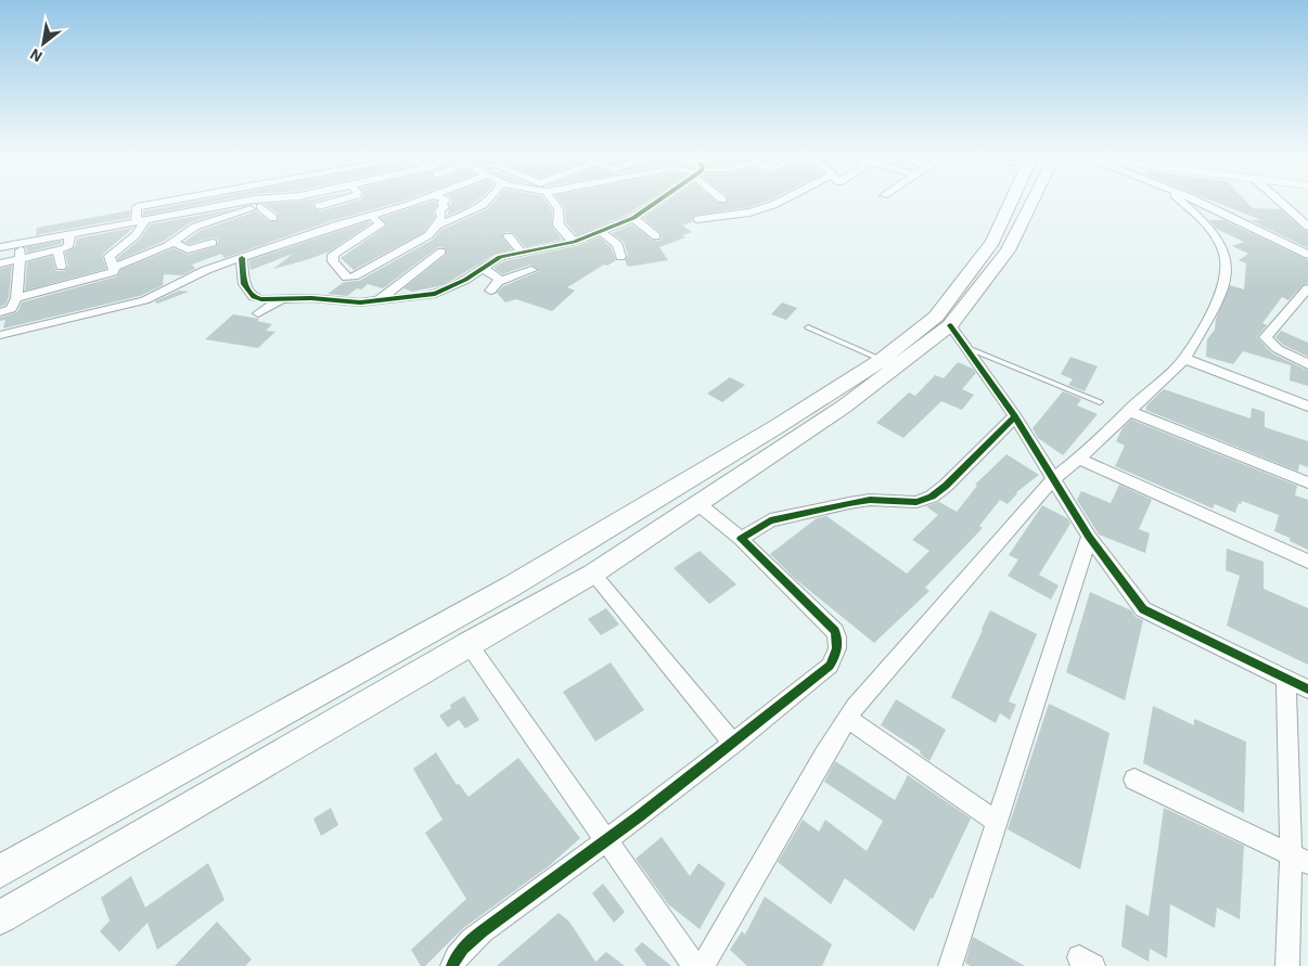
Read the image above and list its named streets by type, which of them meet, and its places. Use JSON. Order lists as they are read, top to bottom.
{
  "north": "bottom left"
}
